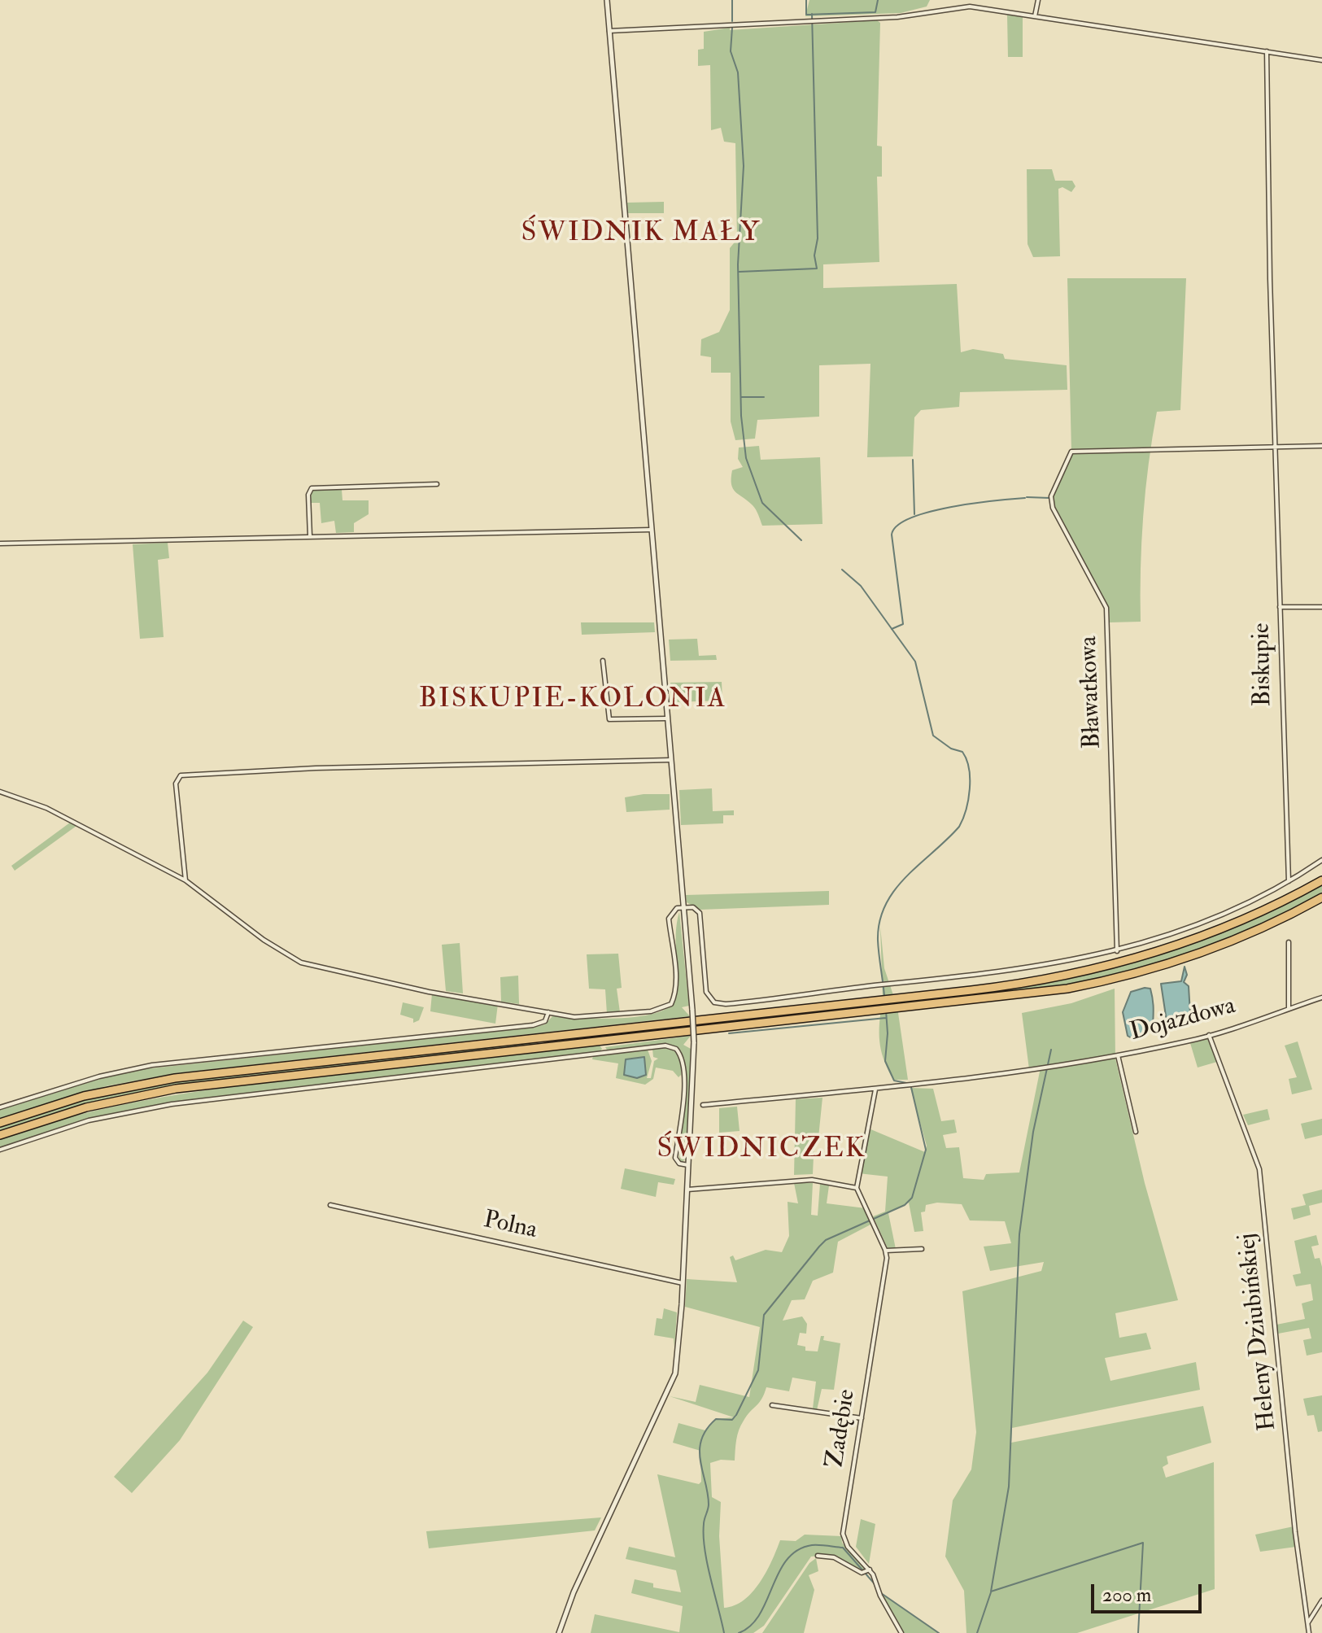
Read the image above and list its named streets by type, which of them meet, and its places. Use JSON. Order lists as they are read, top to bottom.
{
  "streets": {
    "street": [
      "Biskupie",
      "Bławatkowa",
      "Dojazdowa",
      "Polna",
      "Heleny Dziubińskiej",
      "Zadębie"
    ]
  },
  "crossings": [
    ["Biskupie", "Bławatkowa"],
    ["Dojazdowa", "Heleny Dziubińskiej"]
  ],
  "districts": ["ŚWIDNIK MAŁY", "BISKUPIE-KOLONIA", "ŚWIDNICZEK"],
  "scale_bar": "200 m"
}
